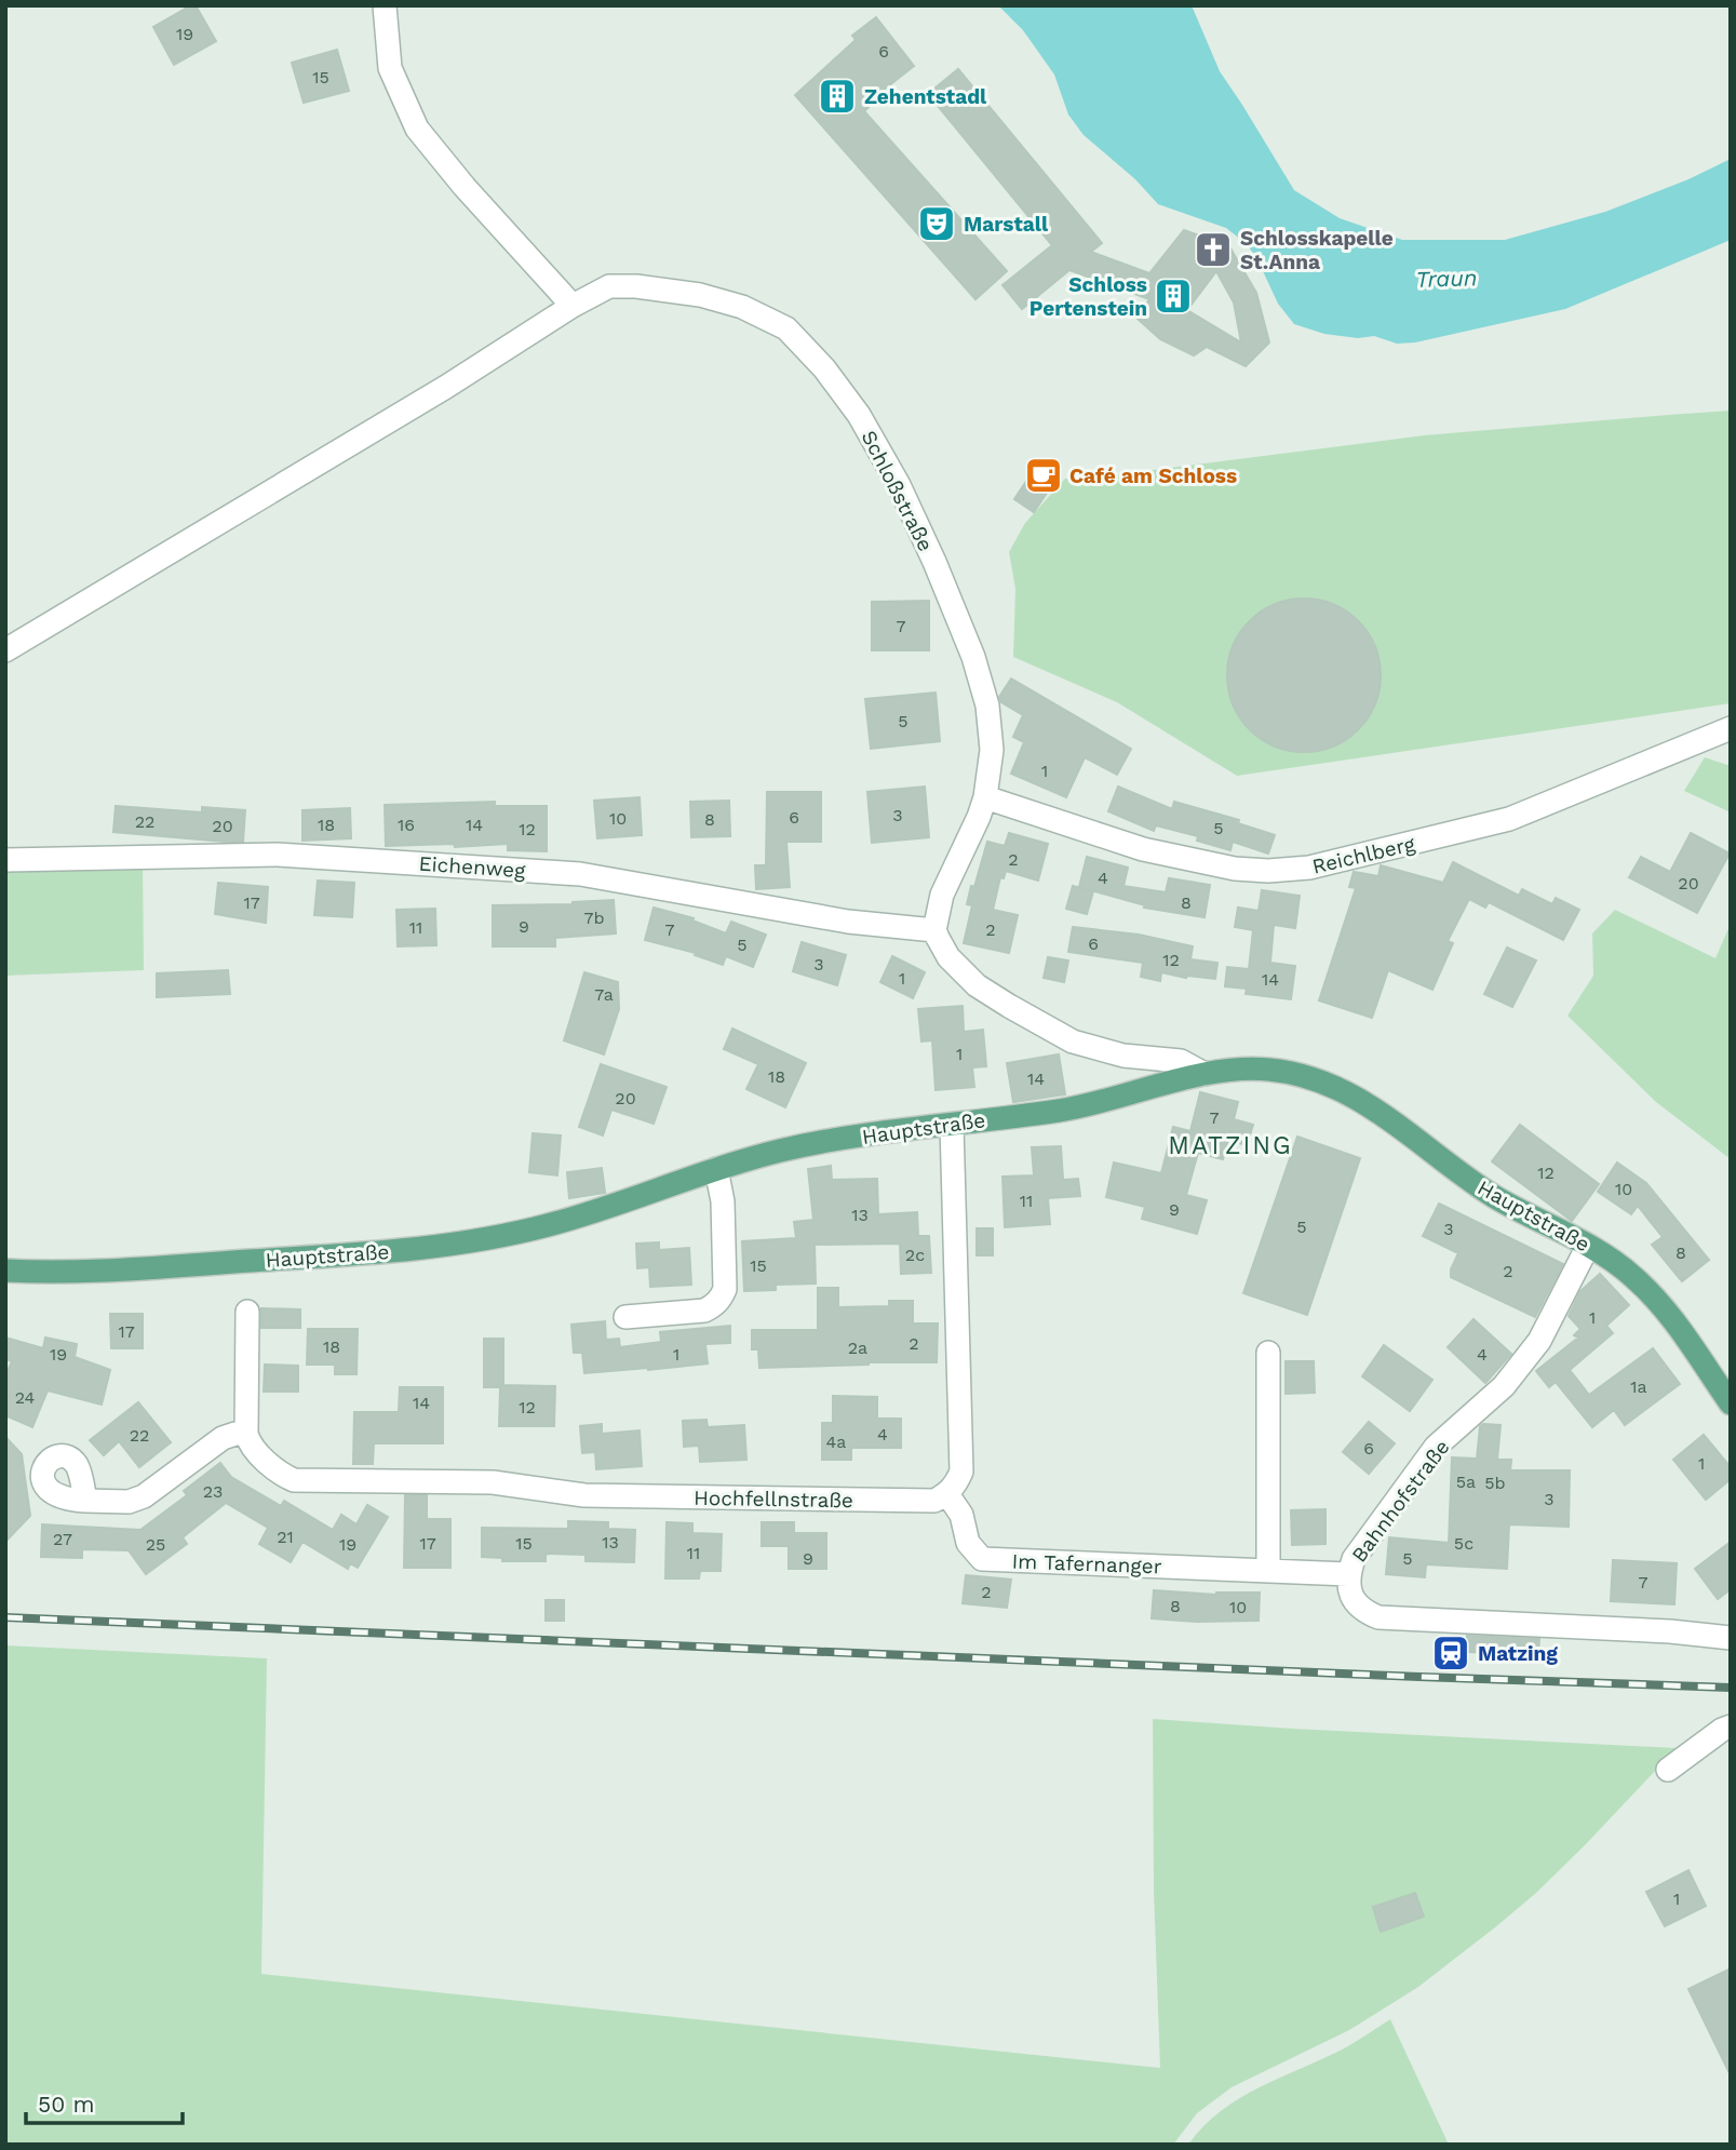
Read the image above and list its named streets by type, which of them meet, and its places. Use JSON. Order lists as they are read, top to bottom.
{
  "streets": {
    "main road": ["Hauptstraße"],
    "street": [
      "Schloßstraße",
      "Reichlberg",
      "Eichenweg",
      "Hochfellnstraße",
      "Bahnhofstraße",
      "Im Tafernanger"
    ]
  },
  "crossings": [
    ["Schloßstraße", "Reichlberg"],
    ["Schloßstraße", "Eichenweg"],
    ["Hauptstraße", "Bahnhofstraße"],
    ["Hochfellnstraße", "Im Tafernanger"],
    ["Bahnhofstraße", "Im Tafernanger"]
  ],
  "districts": ["MATZING"],
  "water": ["Traun"],
  "places": {
    "building": ["Zehentstadl", "Schloss Pertenstein"],
    "theatre": ["Marstall"],
    "church": ["Schlosskapelle St.Anna"],
    "cafe": ["Café am Schloss"],
    "station": ["Matzing"]
  },
  "house_numbers": [
    "19",
    "6",
    "15",
    "7",
    "5",
    "1",
    "3",
    "6",
    "10",
    "8",
    "22",
    "18",
    "16",
    "14",
    "20",
    "5",
    "12",
    "2",
    "4",
    "20",
    "17",
    "8",
    "7b",
    "9",
    "11",
    "7",
    "2",
    "6",
    "5",
    "12",
    "3",
    "1",
    "14",
    "7a",
    "1",
    "18",
    "14",
    "20",
    "7",
    "12",
    "10",
    "11",
    "9",
    "13",
    "5",
    "3",
    "8",
    "2c",
    "15",
    "2",
    "1",
    "17",
    "2",
    "18",
    "2a",
    "19",
    "1",
    "4",
    "1a",
    "24",
    "14",
    "12",
    "4",
    "22",
    "4a",
    "6",
    "1",
    "5a",
    "5b",
    "23",
    "3",
    "21",
    "27",
    "13",
    "17",
    "15",
    "5c",
    "25",
    "19",
    "11",
    "9",
    "5",
    "7",
    "2",
    "8",
    "10",
    "1"
  ],
  "scale_bar": "50 m"
}
